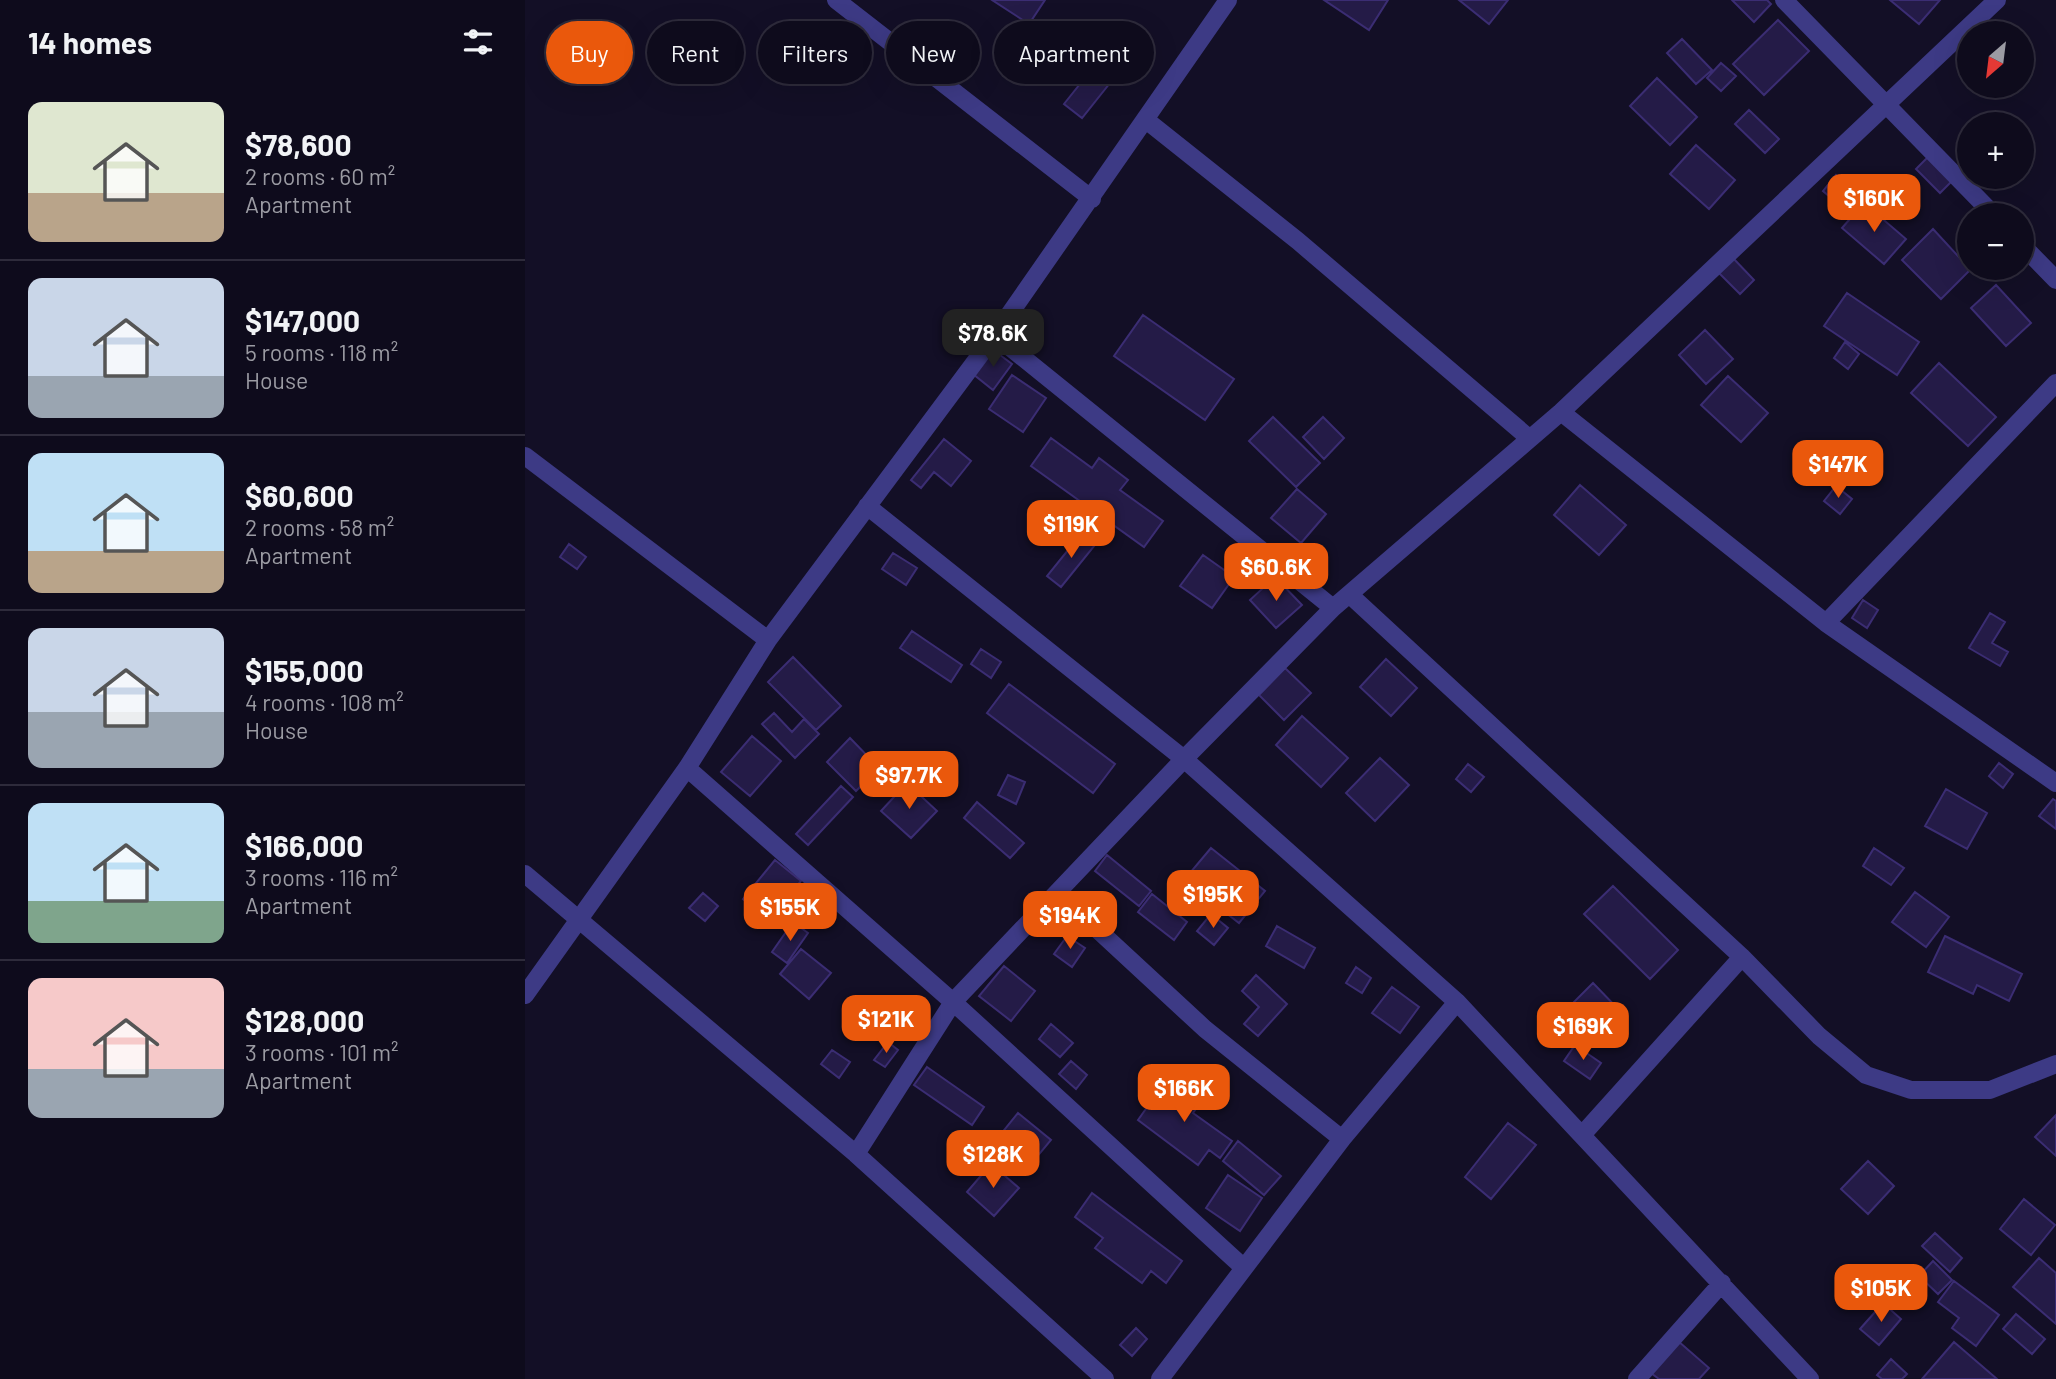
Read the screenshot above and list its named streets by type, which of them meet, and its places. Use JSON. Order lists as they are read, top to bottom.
{
  "north": "bottom left",
  "page": {
    "heading": "14 homes",
    "map_buttons": ["+", "−"],
    "chip": [
      "Buy",
      "Rent",
      "Filters",
      "New",
      "Apartment"
    ],
    "list": [
      {
        "name": "$78,600",
        "note": "2 rooms · 60 m² · Apartment"
      },
      {
        "name": "$147,000",
        "note": "5 rooms · 118 m² · House"
      },
      {
        "name": "$60,600",
        "note": "2 rooms · 58 m² · Apartment"
      },
      {
        "name": "$155,000",
        "note": "4 rooms · 108 m² · House"
      },
      {
        "name": "$166,000",
        "note": "3 rooms · 116 m² · Apartment"
      },
      {
        "name": "$128,000",
        "note": "3 rooms · 101 m² · Apartment"
      }
    ],
    "price": [
      "$160K",
      "$78.6K",
      "$147K",
      "$119K",
      "$60.6K",
      "$97.7K",
      "$195K",
      "$155K",
      "$194K",
      "$121K",
      "$169K",
      "$166K",
      "$128K",
      "$105K"
    ]
  }
}
